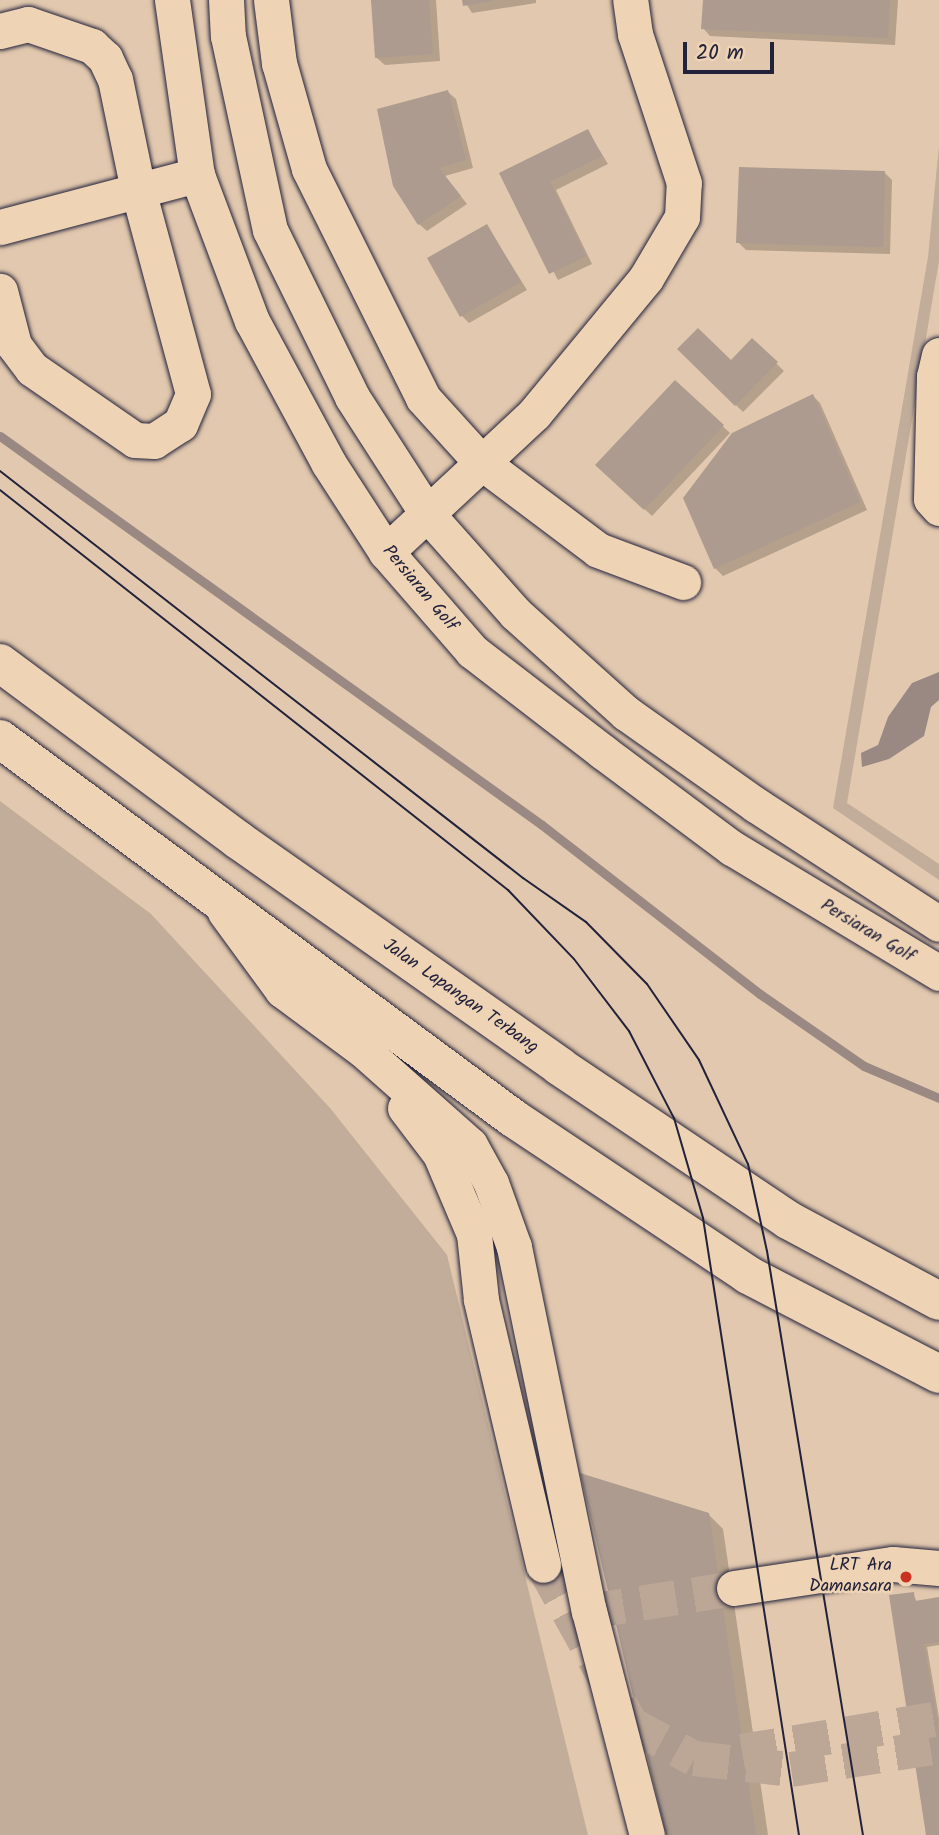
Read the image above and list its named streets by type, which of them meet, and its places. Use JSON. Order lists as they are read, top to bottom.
{
  "streets": {
    "main road": ["Jalan Lapangan Terbang"],
    "street": ["Persiaran Golf"]
  },
  "places": ["LRT Ara Damansara"],
  "scale_bar": "20 m"
}
